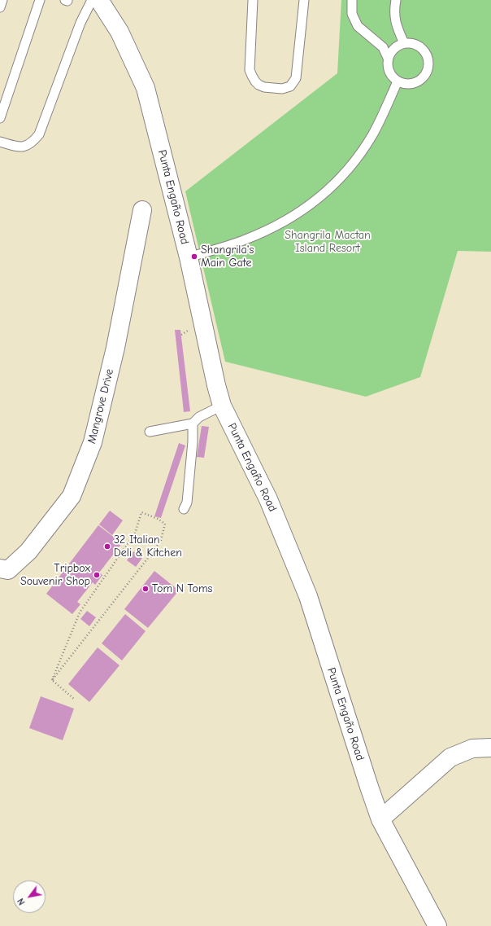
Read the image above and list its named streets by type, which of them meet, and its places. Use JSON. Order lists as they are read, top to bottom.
{
  "streets": {
    "street": ["Punta Engaño Road", "Mangrove Drive"]
  },
  "parks": ["Shangrila Mactan Island Resort"],
  "places": [
    "Shangrila's Main Gate",
    "32 Italian Deli & Kitchen",
    "Tripbox Souvenir Shop",
    "Tom N Toms"
  ],
  "north": "bottom left"
}
